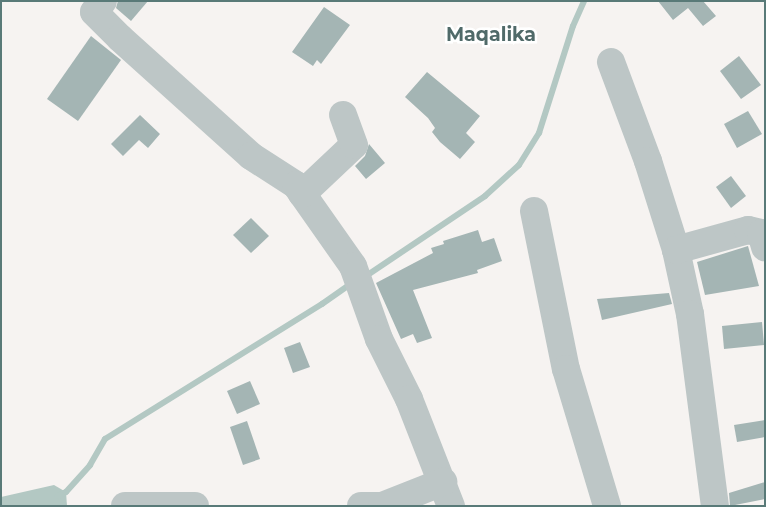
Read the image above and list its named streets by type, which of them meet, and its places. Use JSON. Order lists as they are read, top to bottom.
{
  "districts": ["Maqalika"]
}
